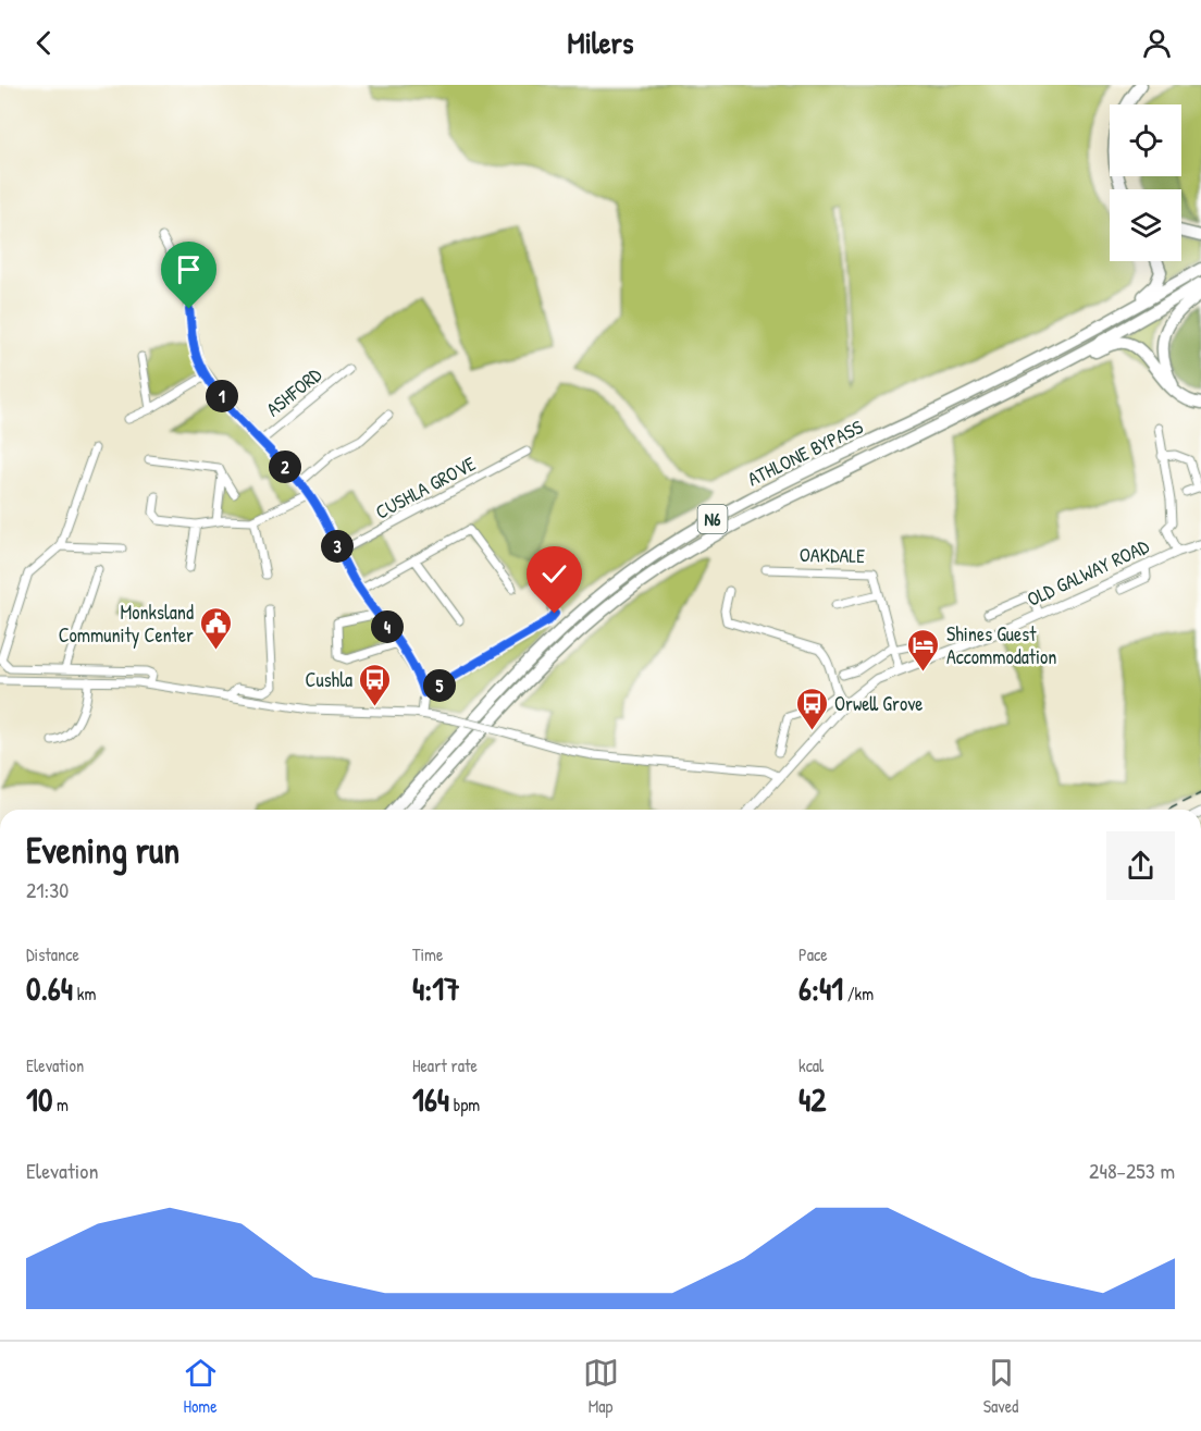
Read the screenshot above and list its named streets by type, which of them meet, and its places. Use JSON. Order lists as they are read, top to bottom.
{
  "streets": {
    "highway": ["ATHLONE BYPASS", "N6"],
    "main road": ["OLD GALWAY ROAD"],
    "street": ["ASHFORD", "CUSHLA GROVE", "OAKDALE"]
  },
  "crossings": [
    ["OAKDALE", "OLD GALWAY ROAD"]
  ],
  "places": {
    "public building": ["Monksland Community Center"],
    "hotel": ["Shines Guest Accommodation"],
    "bus stop": ["Cushla", "Orwell Grove"]
  },
  "page": {
    "header": "Milers",
    "pins": [
      "1",
      "2",
      "3",
      "4",
      "5"
    ],
    "heading": ["Evening run", "21:30"],
    "stats": [
      ["Distance", "0.64 km"],
      ["Time", "4:17"],
      ["Pace", "6:41 /km"],
      ["Elevation", "10 m"],
      ["Heart rate", "164 bpm"],
      ["kcal", "42"]
    ],
    "chart": ["Elevation", "248–253 m"],
    "tabs": ["Home", "Map", "Saved"]
  }
}
